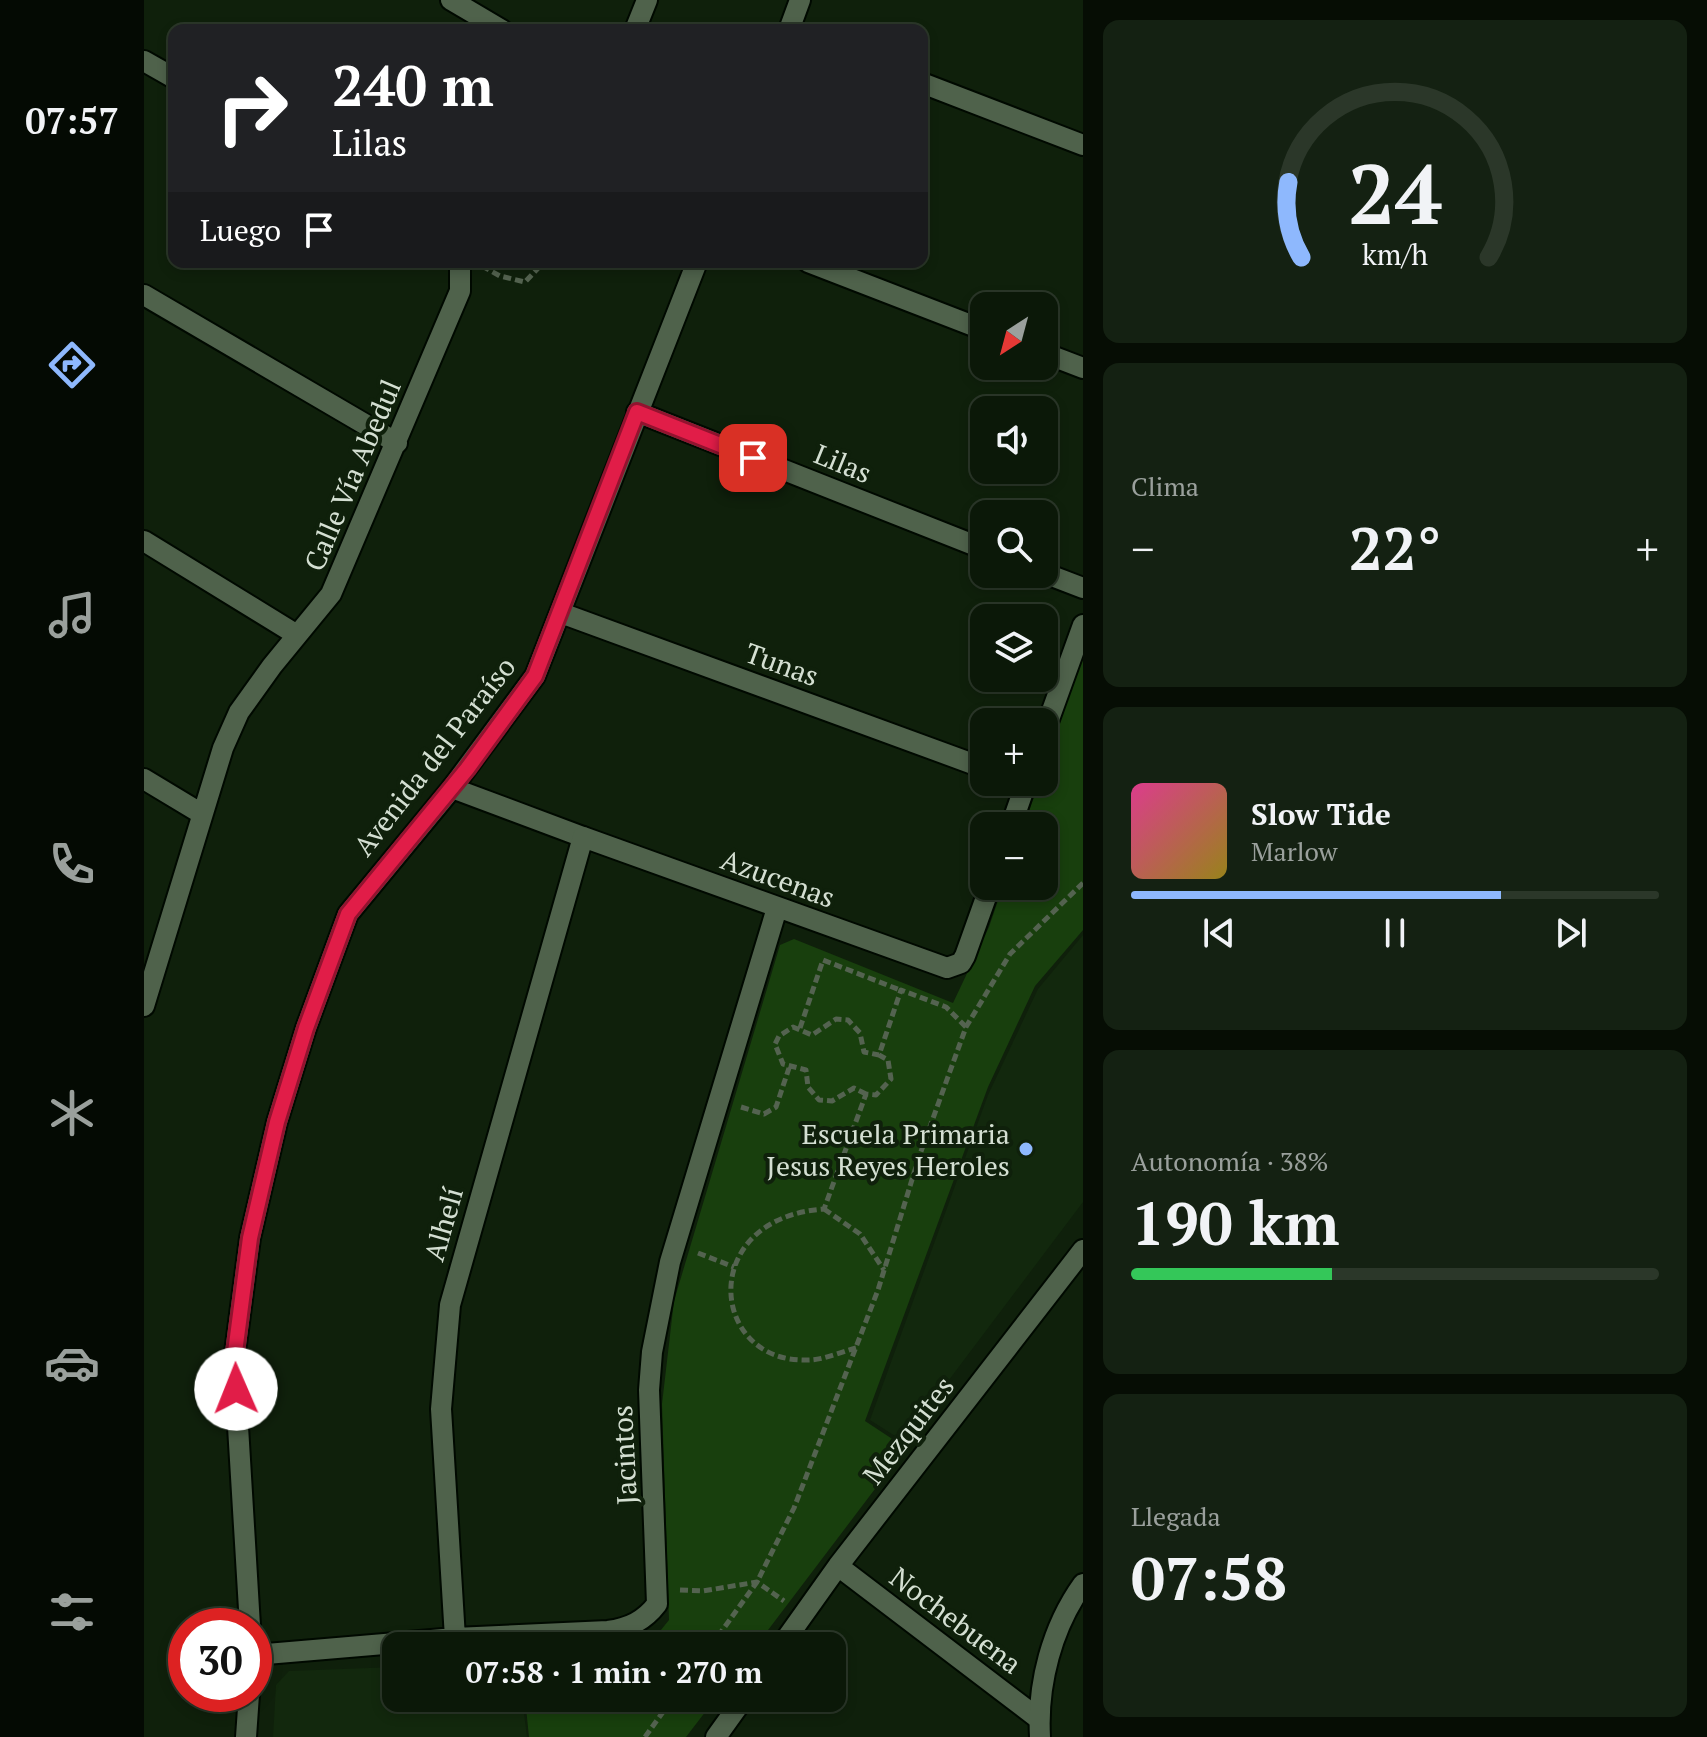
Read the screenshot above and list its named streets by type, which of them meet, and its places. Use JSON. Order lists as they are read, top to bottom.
{
  "streets": {
    "street": [
      "Lilas",
      "Calle Vía Abedul",
      "Tunas",
      "Avenida del Paraíso",
      "Azucenas",
      "Alhelí",
      "Mezquites",
      "Jacintos",
      "Nochebuena"
    ]
  },
  "crossings": [
    ["Lilas", "Avenida del Paraíso"],
    ["Tunas", "Avenida del Paraíso"],
    ["Avenida del Paraíso", "Azucenas"],
    ["Azucenas", "Alhelí"],
    ["Azucenas", "Jacintos"],
    ["Mezquites", "Nochebuena"]
  ],
  "places": ["Escuela Primaria Jesus Reyes Heroles"],
  "north": "bottom left",
  "page": {
    "tabs": "07:57",
    "turn": ["240 m", "Lilas"],
    "then": "Luego",
    "map_buttons": ["+", "−"],
    "tile": [
      "Clima",
      ["Autonomía · 38%", "190 km"],
      ["Llegada", "07:58"]
    ],
    "heat": ["−", "22°", "+"],
    "song": ["Slow Tide", "Marlow"],
    "limit": "30",
    "trip": "07:58 · 1 min · 270 m",
    "gauge": ["24", "km/h"]
  }
}
